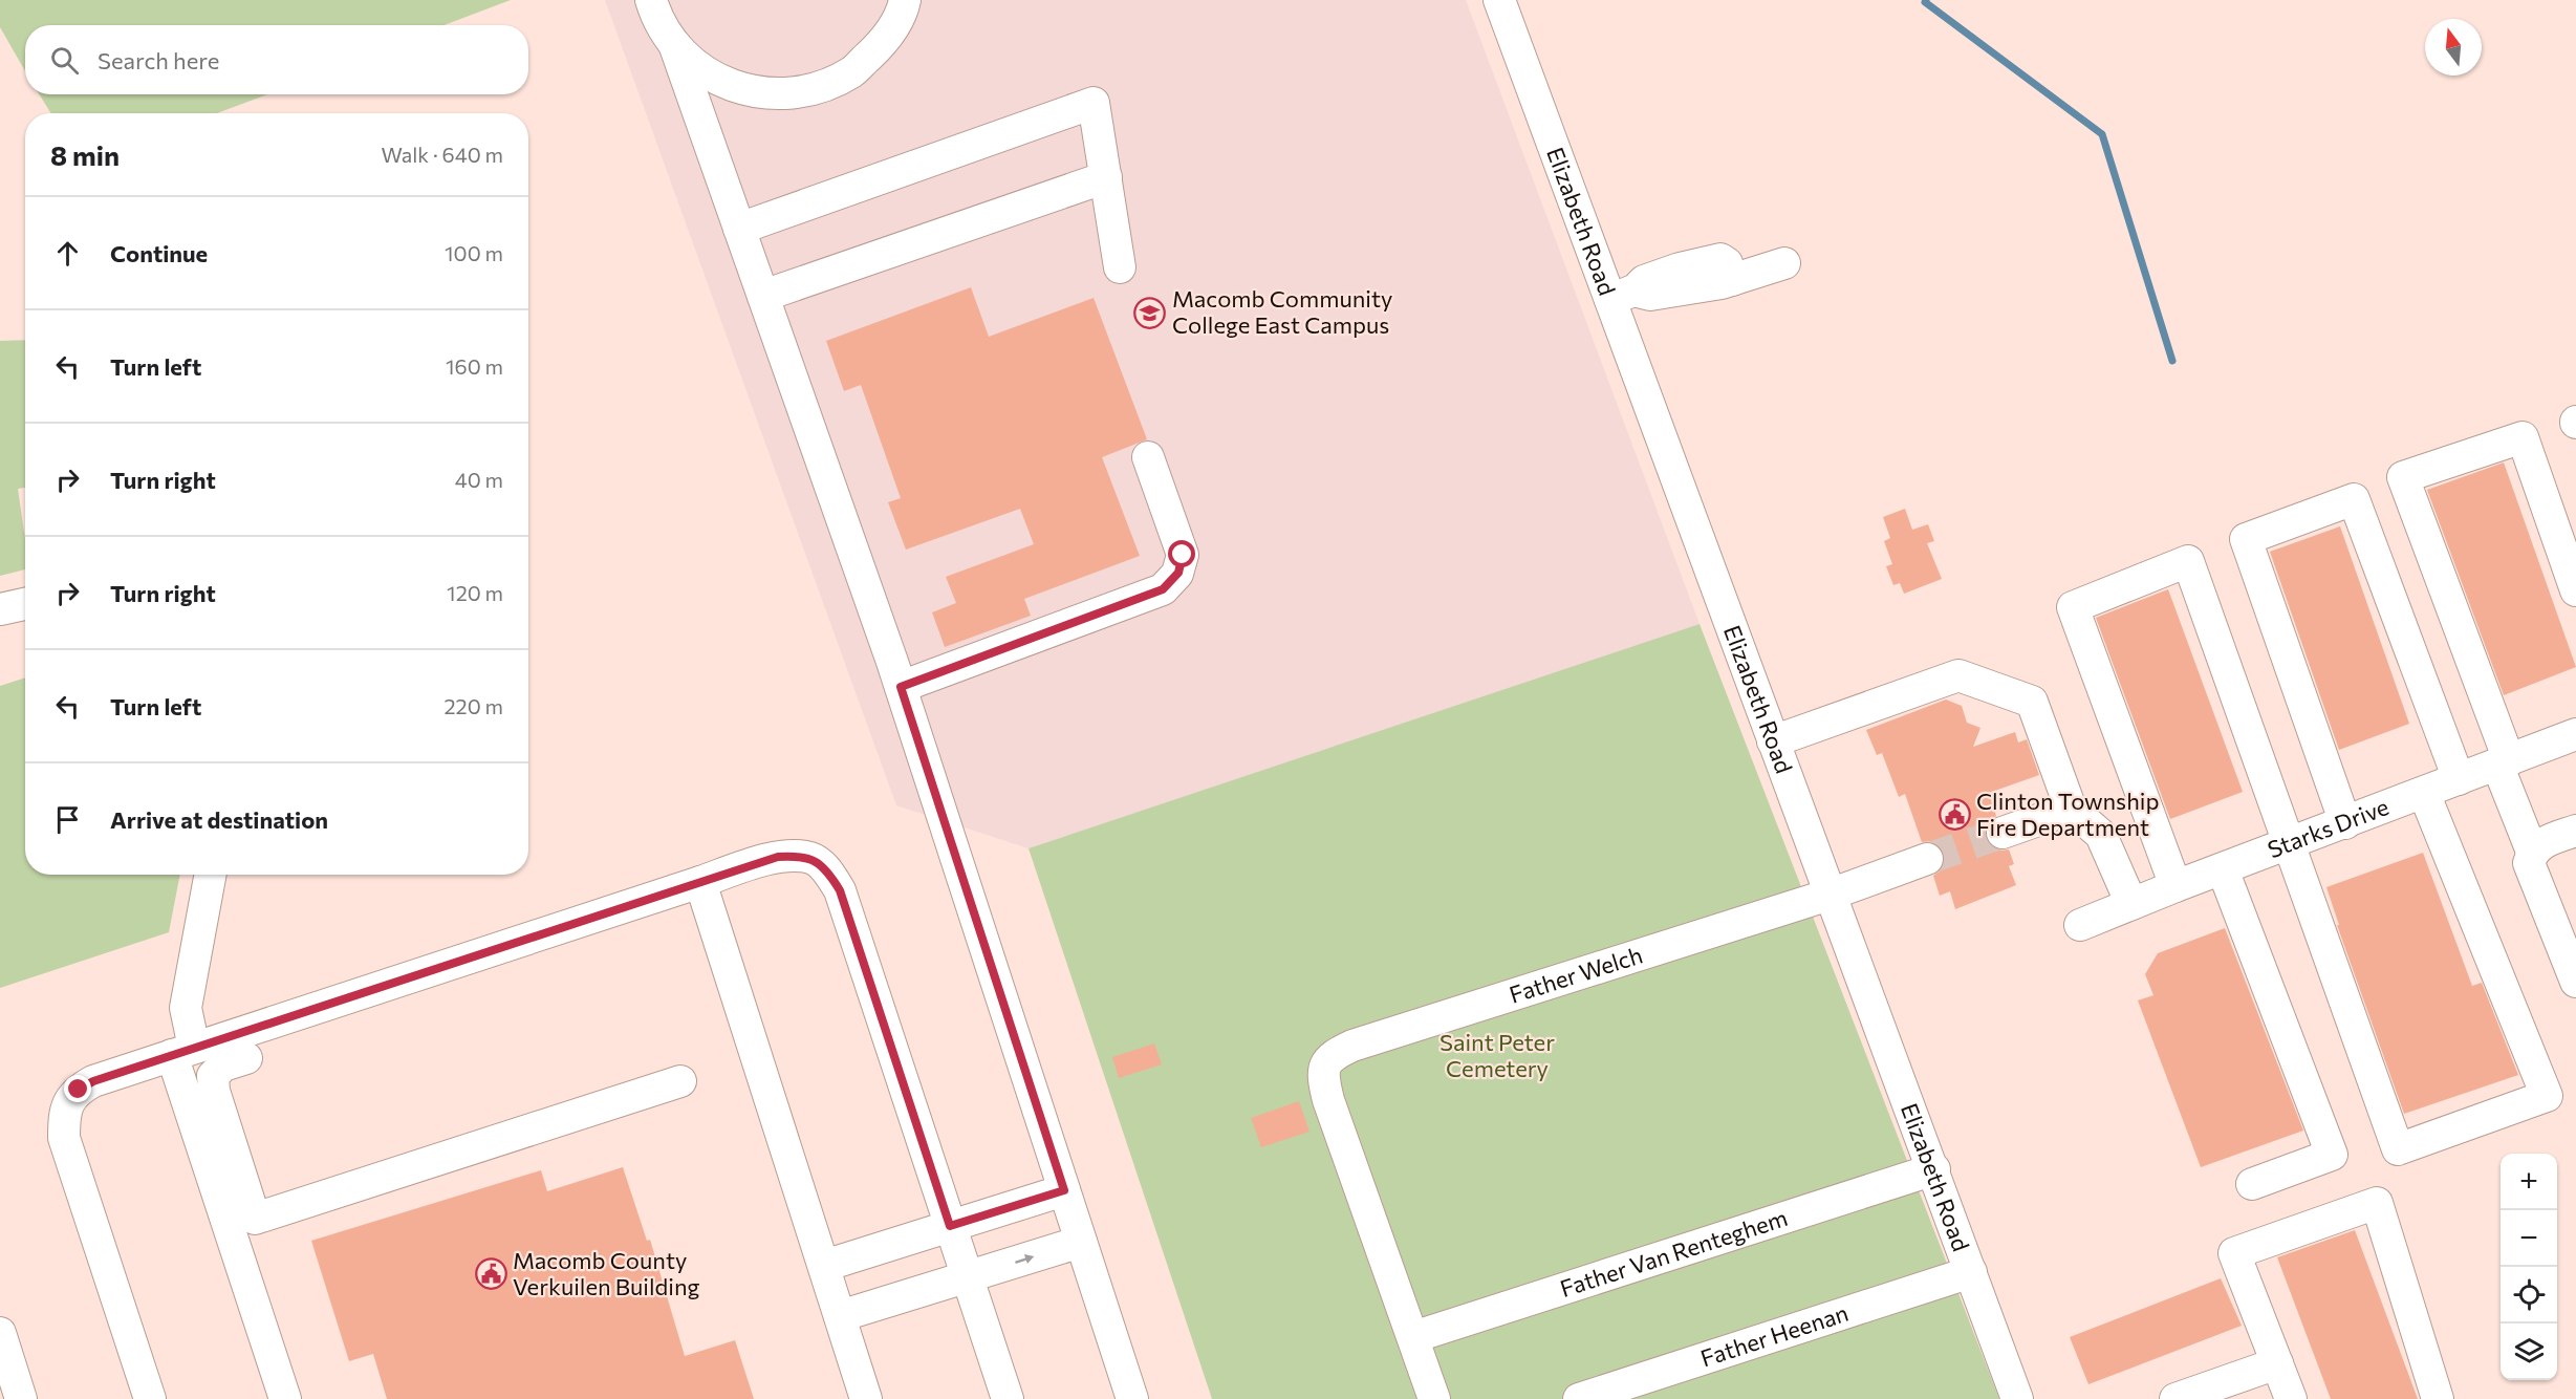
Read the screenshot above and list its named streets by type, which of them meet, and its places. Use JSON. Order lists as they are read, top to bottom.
{
  "streets": {
    "street": [
      "Elizabeth Road",
      "Starks Drive",
      "Father Welch",
      "Father Van Renteghem",
      "Father Heenan"
    ]
  },
  "crossings": [
    ["Elizabeth Road", "Father Welch"],
    ["Elizabeth Road", "Father Van Renteghem"],
    ["Elizabeth Road", "Father Heenan"],
    ["Father Welch", "Father Van Renteghem"]
  ],
  "parks": ["Saint Peter Cemetery"],
  "places": {
    "school or university": ["Macomb Community College East Campus"],
    "public building": ["Clinton Township Fire Department", "Macomb County Verkuilen Building"]
  },
  "north": "top",
  "page": {
    "search": "Search here",
    "heading": ["8 min", "Walk · 640 m"],
    "list": [
      ["Continue", "100 m"],
      ["Turn left", "160 m"],
      ["Turn right", "40 m"],
      ["Turn right", "120 m"],
      ["Turn left", "220 m"],
      "Arrive at destination"
    ],
    "map_buttons": ["+", "−"]
  }
}
